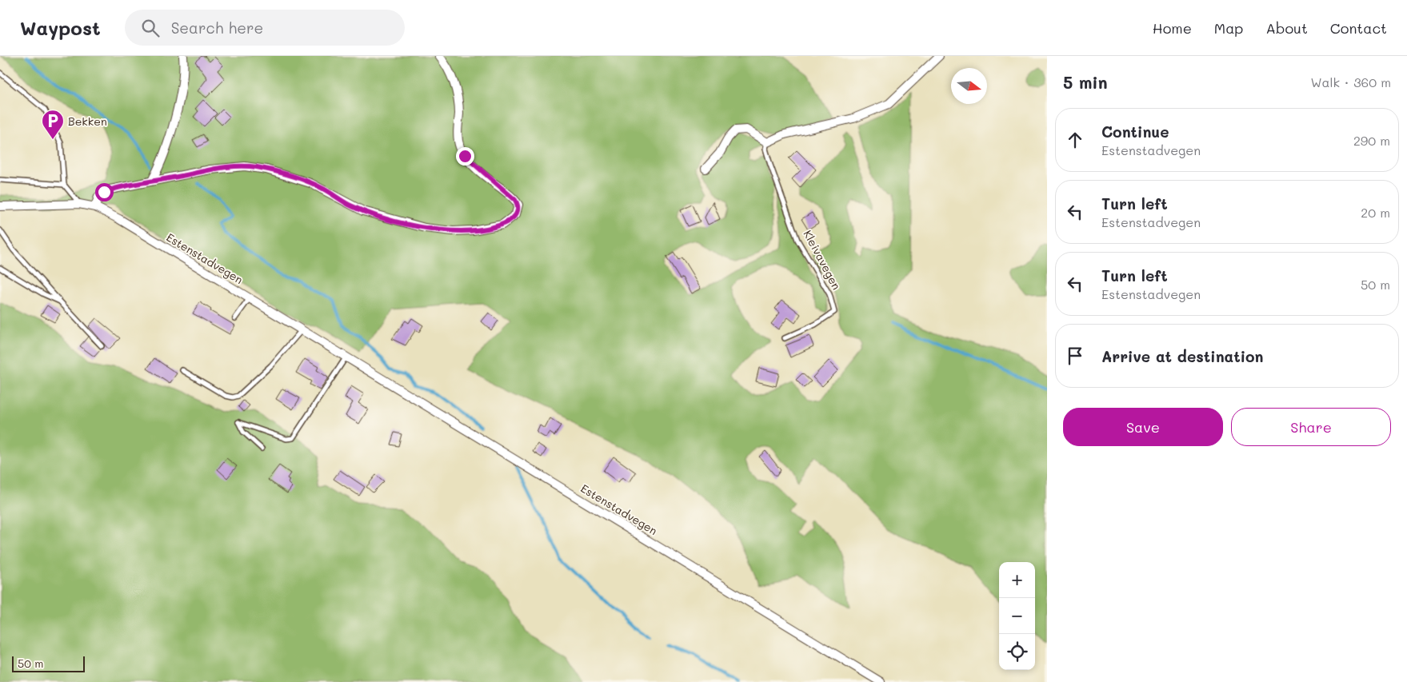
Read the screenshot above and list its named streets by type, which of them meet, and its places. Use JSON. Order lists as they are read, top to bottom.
{
  "streets": {
    "street": ["Estenstadvegen"],
    "lane": ["Kleivavegen"]
  },
  "places": {
    "parking": ["Bekken"]
  },
  "scale_bar": "50 m",
  "north": "right",
  "page": {
    "header": "Waypost",
    "search": "Search here",
    "nav": [
      "Home",
      "Map",
      "About",
      "Contact"
    ],
    "heading": ["5 min", "Walk · 360 m"],
    "list": [
      ["Continue", "Estenstadvegen", "290 m"],
      ["Turn left", "Estenstadvegen", "20 m"],
      ["Turn left", "Estenstadvegen", "50 m"],
      "Arrive at destination"
    ],
    "buttons": ["Save", "Share"],
    "map_buttons": ["+", "−"],
    "scale": "50 m"
  }
}
